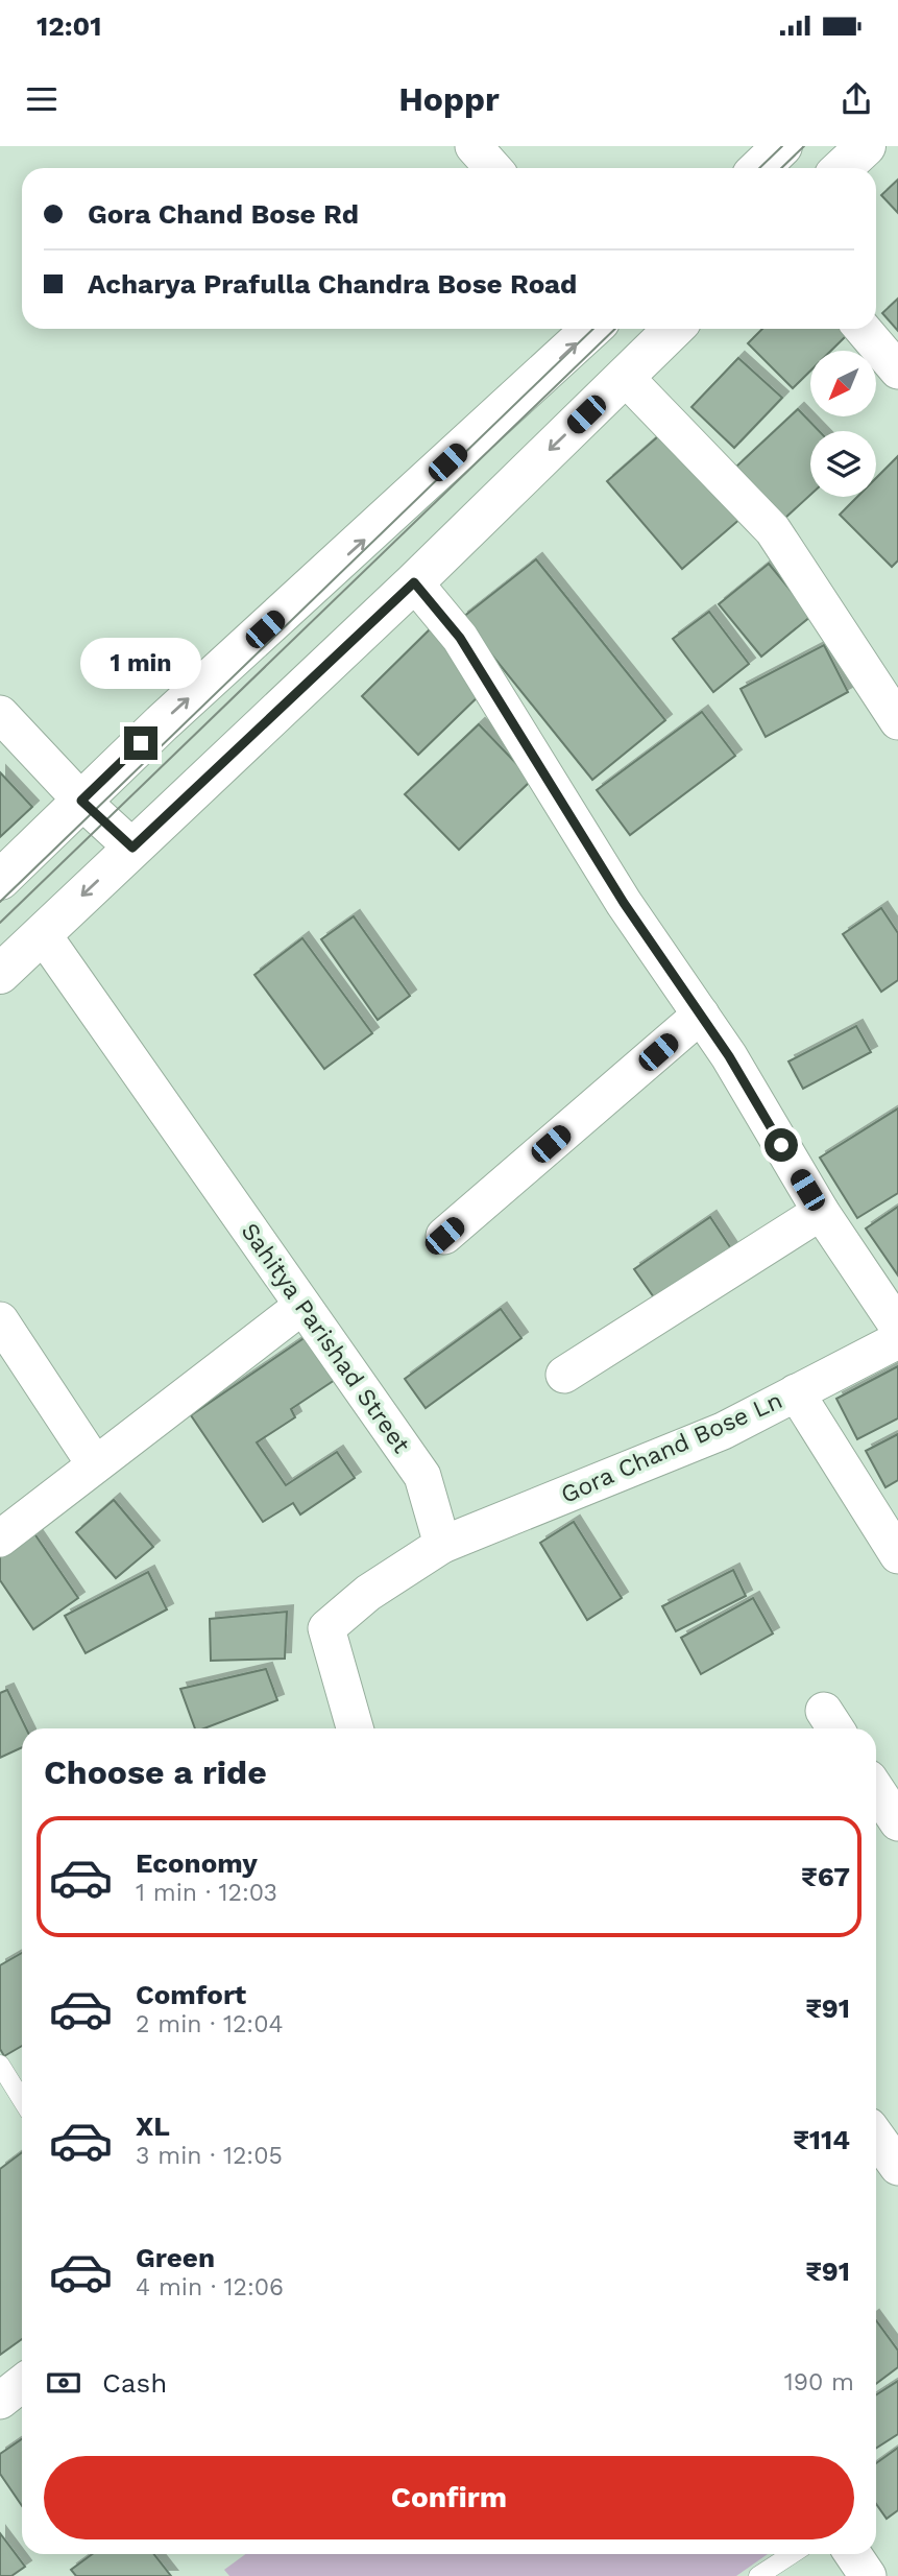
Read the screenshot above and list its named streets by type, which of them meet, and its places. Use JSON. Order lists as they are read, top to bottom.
{
  "streets": {
    "street": ["Sahitya Parishad Street", "Gora Chand Bose Ln"]
  },
  "crossings": [
    ["Sahitya Parishad Street", "Gora Chand Bose Ln"]
  ],
  "north": "bottom left",
  "page": {
    "status": "12:01",
    "header": "Hoppr",
    "banner": ["Gora Chand Bose Rd", "Acharya Prafulla Chandra Bose Road"],
    "bubble": "1 min",
    "heading": "Choose a ride",
    "list": [
      {
        "name": "Economy",
        "note": "1 min · 12:03",
        "value": "₹67"
      },
      {
        "name": "Comfort",
        "note": "2 min · 12:04",
        "value": "₹91"
      },
      {
        "name": "XL",
        "note": "3 min · 12:05",
        "value": "₹114"
      },
      {
        "name": "Green",
        "note": "4 min · 12:06",
        "value": "₹91"
      }
    ],
    "pay": ["Cash", "190 m"],
    "buttons": "Confirm"
  }
}
